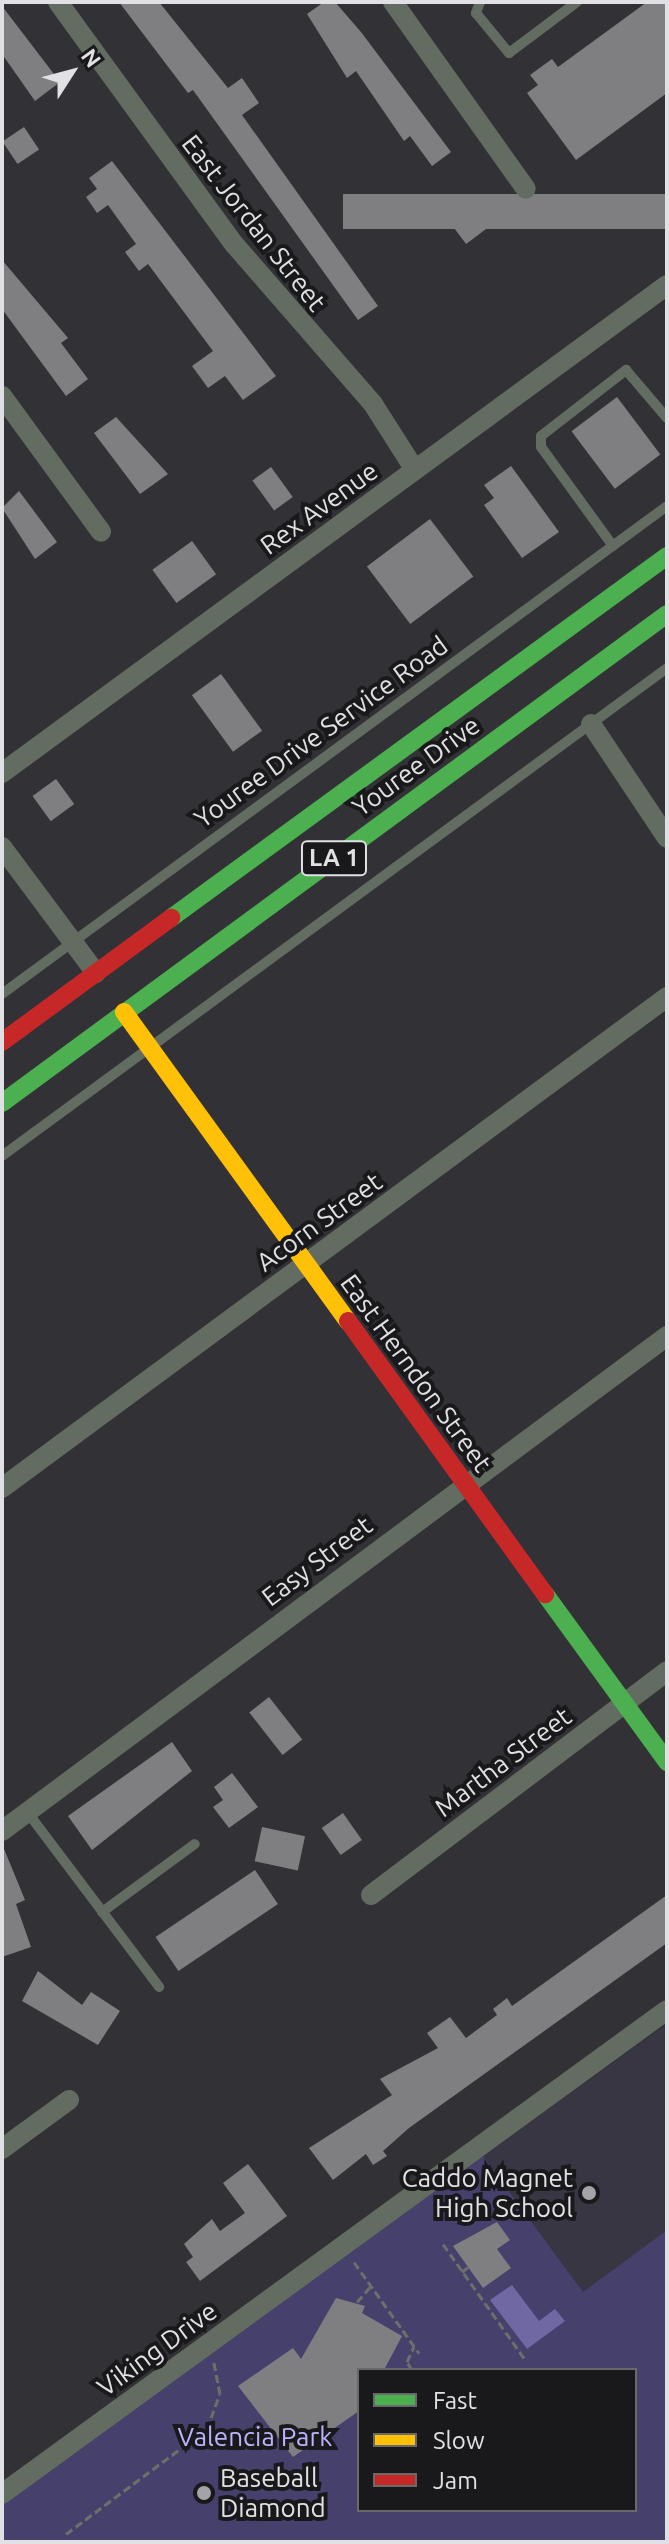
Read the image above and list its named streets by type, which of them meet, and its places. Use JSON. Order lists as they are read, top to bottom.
{
  "streets": {
    "main road": ["Youree Drive", "LA 1", "East Herndon Street"],
    "street": [
      "East Jordan Street",
      "Rex Avenue",
      "Acorn Street",
      "Easy Street",
      "Martha Street",
      "Viking Drive"
    ],
    "lane": ["Youree Drive Service Road"]
  },
  "crossings": [
    ["East Jordan Street", "Rex Avenue"],
    ["Youree Drive", "East Herndon Street"],
    ["Acorn Street", "East Herndon Street"],
    ["East Herndon Street", "Easy Street"],
    ["East Herndon Street", "Martha Street"]
  ],
  "parks": ["Valencia Park"],
  "places": ["Caddo Magnet High School", "Baseball Diamond"],
  "legend": ["Fast", "Slow", "Jam"],
  "north": "top right"
}
